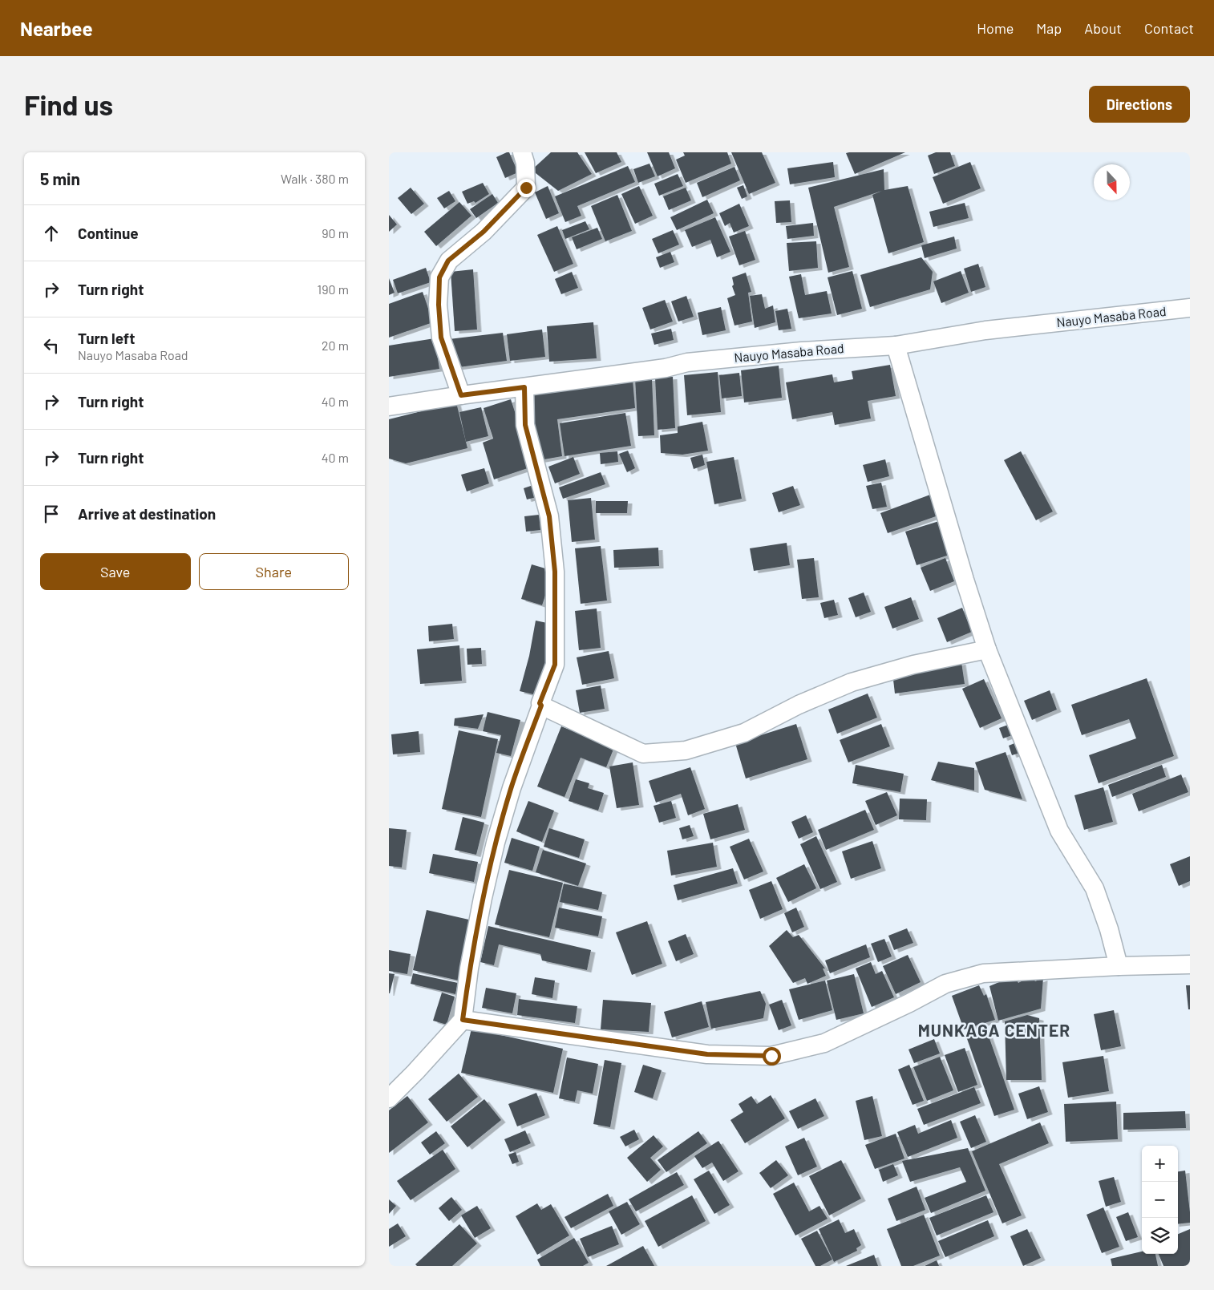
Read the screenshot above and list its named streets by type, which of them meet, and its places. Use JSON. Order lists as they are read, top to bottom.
{
  "streets": {
    "street": ["Nauyo Masaba Road"]
  },
  "districts": ["MUNKAGA CENTER"],
  "north": "bottom",
  "page": {
    "header": "Nearbee",
    "nav": [
      "Home",
      "Map",
      "About",
      "Contact"
    ],
    "buttons": [
      "Directions",
      ["Save", "Share"]
    ],
    "title": "Find us",
    "heading": ["5 min", "Walk · 380 m"],
    "list": [
      ["Continue", "90 m"],
      ["Turn right", "190 m"],
      ["Turn left", "Nauyo Masaba Road", "20 m"],
      ["Turn right", "40 m"],
      ["Turn right", "40 m"],
      "Arrive at destination"
    ],
    "map_buttons": ["+", "−"]
  }
}
